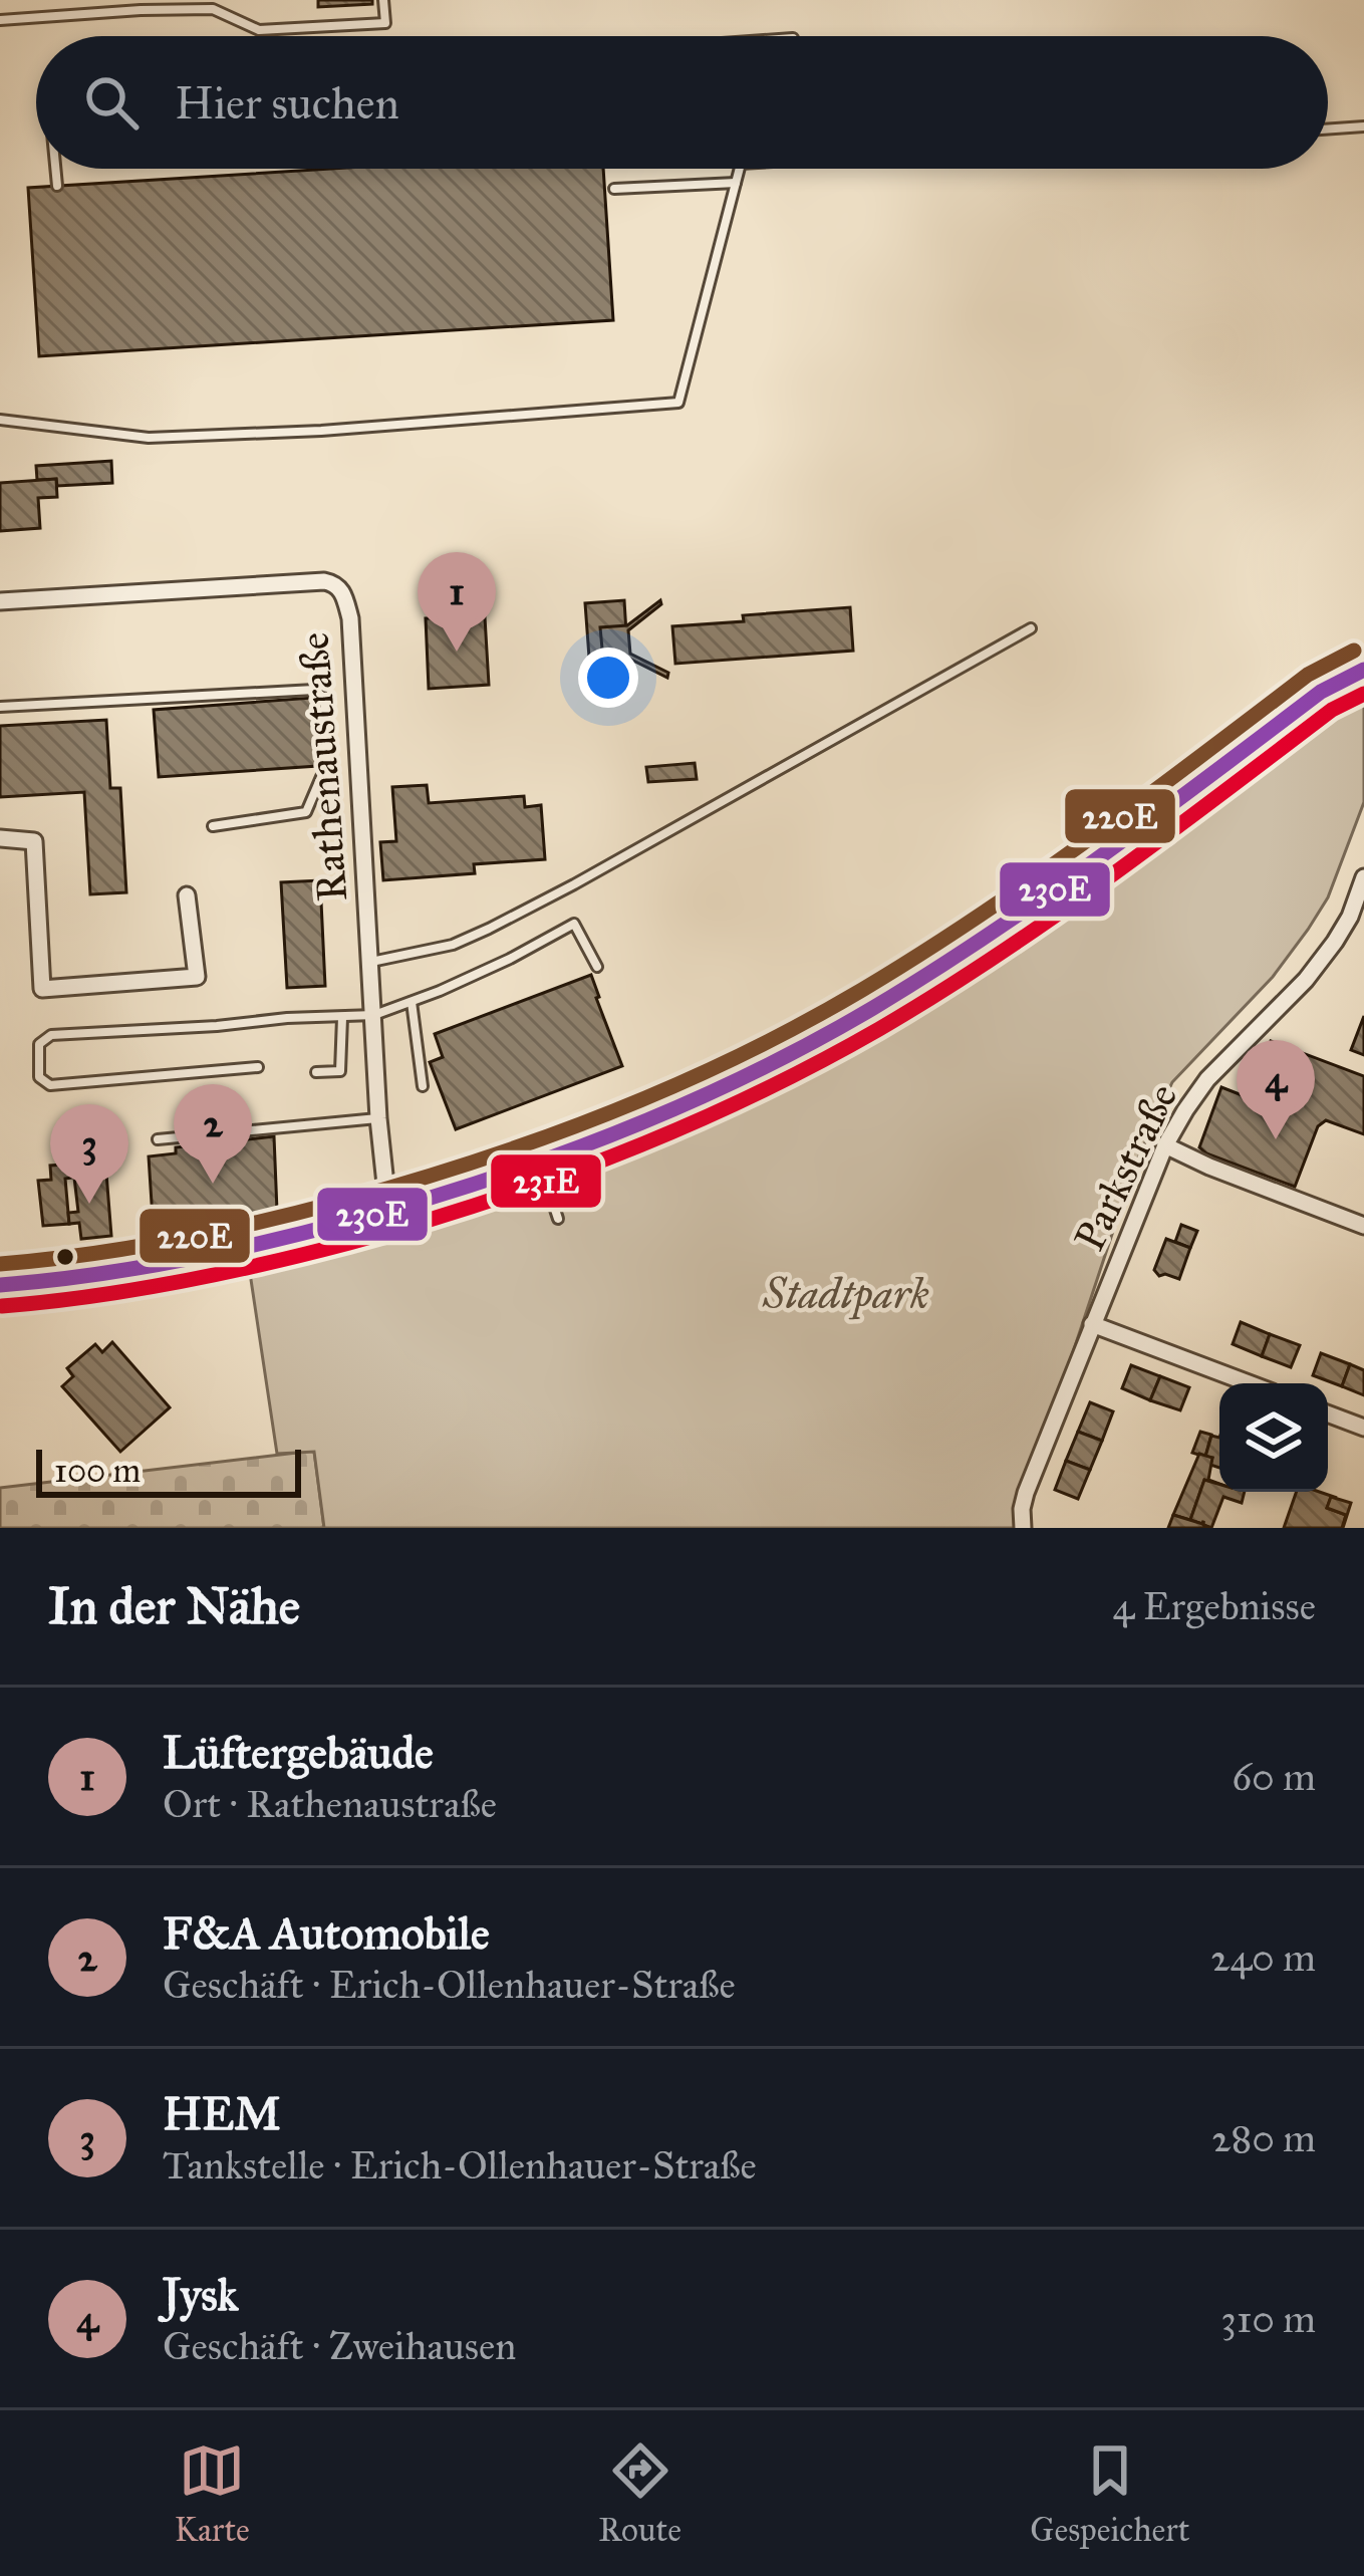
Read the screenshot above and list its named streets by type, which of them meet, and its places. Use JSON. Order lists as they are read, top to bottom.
{
  "streets": {
    "street": ["Rathenaustraße", "Parkstraße"]
  },
  "parks": ["Stadtpark"],
  "lines": ["transit line 220E", "transit line 230E", "transit line 231E"],
  "scale_bar": "100 m",
  "page": {
    "search": "Hier suchen",
    "pins": [
      "1",
      "4",
      "2",
      "3"
    ],
    "scale": "100 m",
    "heading": ["In der Nähe", "4 Ergebnisse"],
    "list": [
      {
        "mark": "1",
        "name": "Lüftergebäude",
        "note": "Ort · Rathenaustraße",
        "value": "60 m"
      },
      {
        "mark": "2",
        "name": "F&A Automobile",
        "note": "Geschäft · Erich-Ollenhauer-Straße",
        "value": "240 m"
      },
      {
        "mark": "3",
        "name": "HEM",
        "note": "Tankstelle · Erich-Ollenhauer-Straße",
        "value": "280 m"
      },
      {
        "mark": "4",
        "name": "Jysk",
        "note": "Geschäft · Zweihausen",
        "value": "310 m"
      }
    ],
    "nav": ["Karte", "Route", "Gespeichert"]
  }
}
